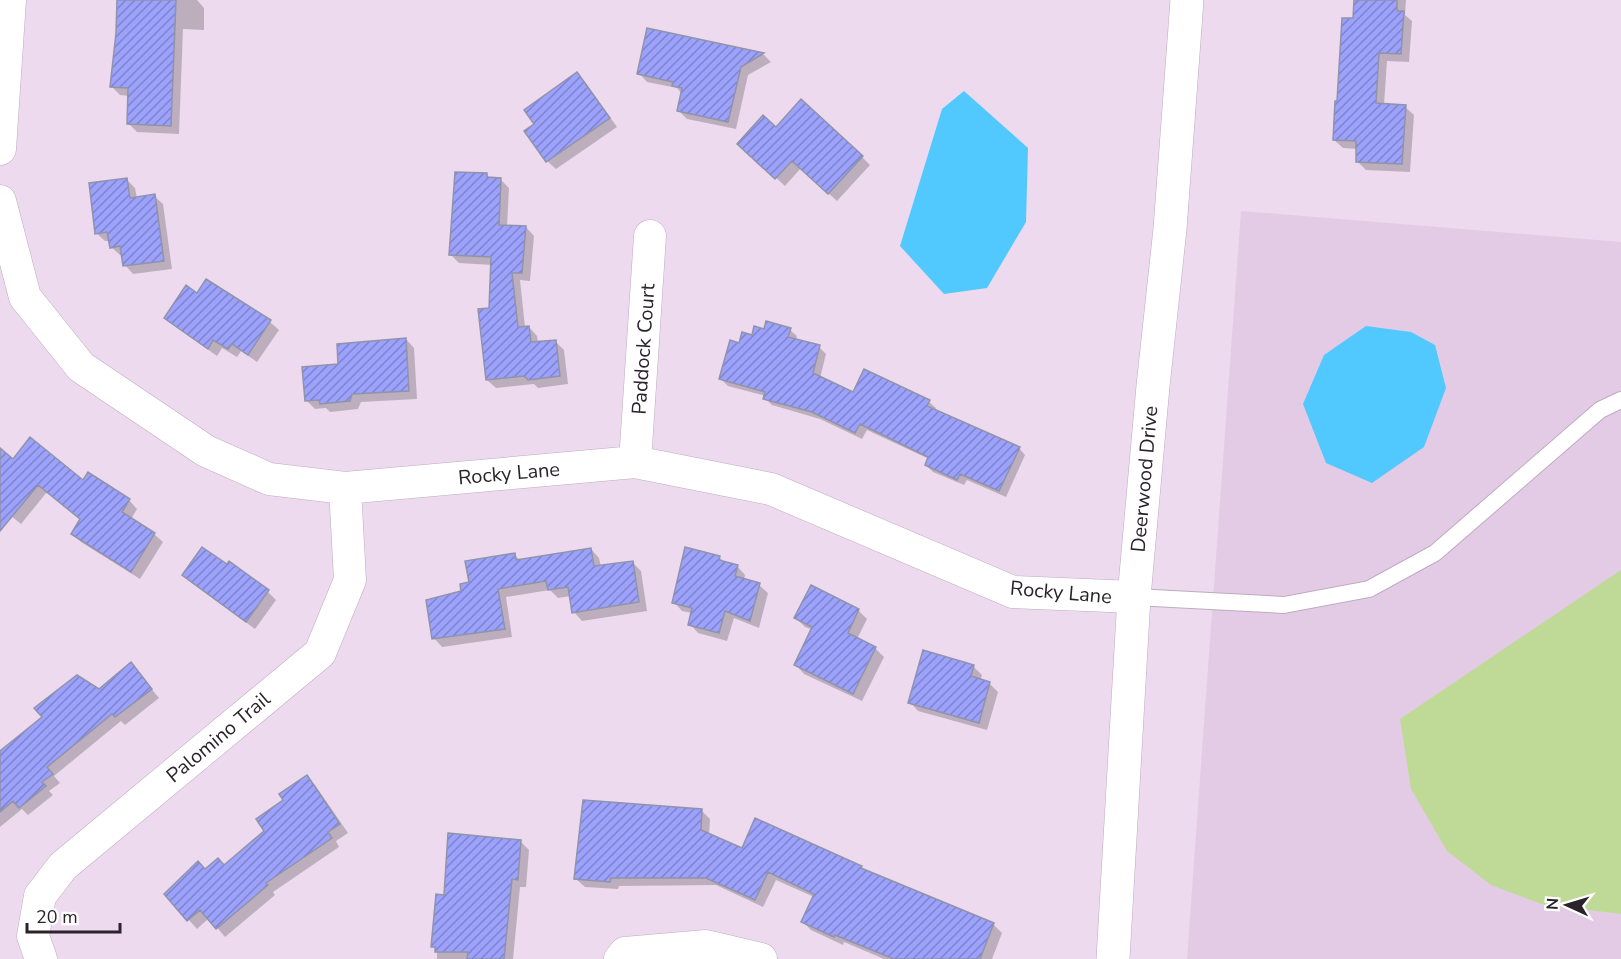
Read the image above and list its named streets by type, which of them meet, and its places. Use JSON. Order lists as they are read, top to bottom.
{
  "streets": {
    "street": [
      "Paddock Court",
      "Rocky Lane",
      "Deerwood Drive",
      "Palomino Trail"
    ]
  },
  "crossings": [
    ["Paddock Court", "Rocky Lane"],
    ["Rocky Lane", "Deerwood Drive"],
    ["Rocky Lane", "Palomino Trail"]
  ],
  "scale_bar": "20 m",
  "north": "left"
}
